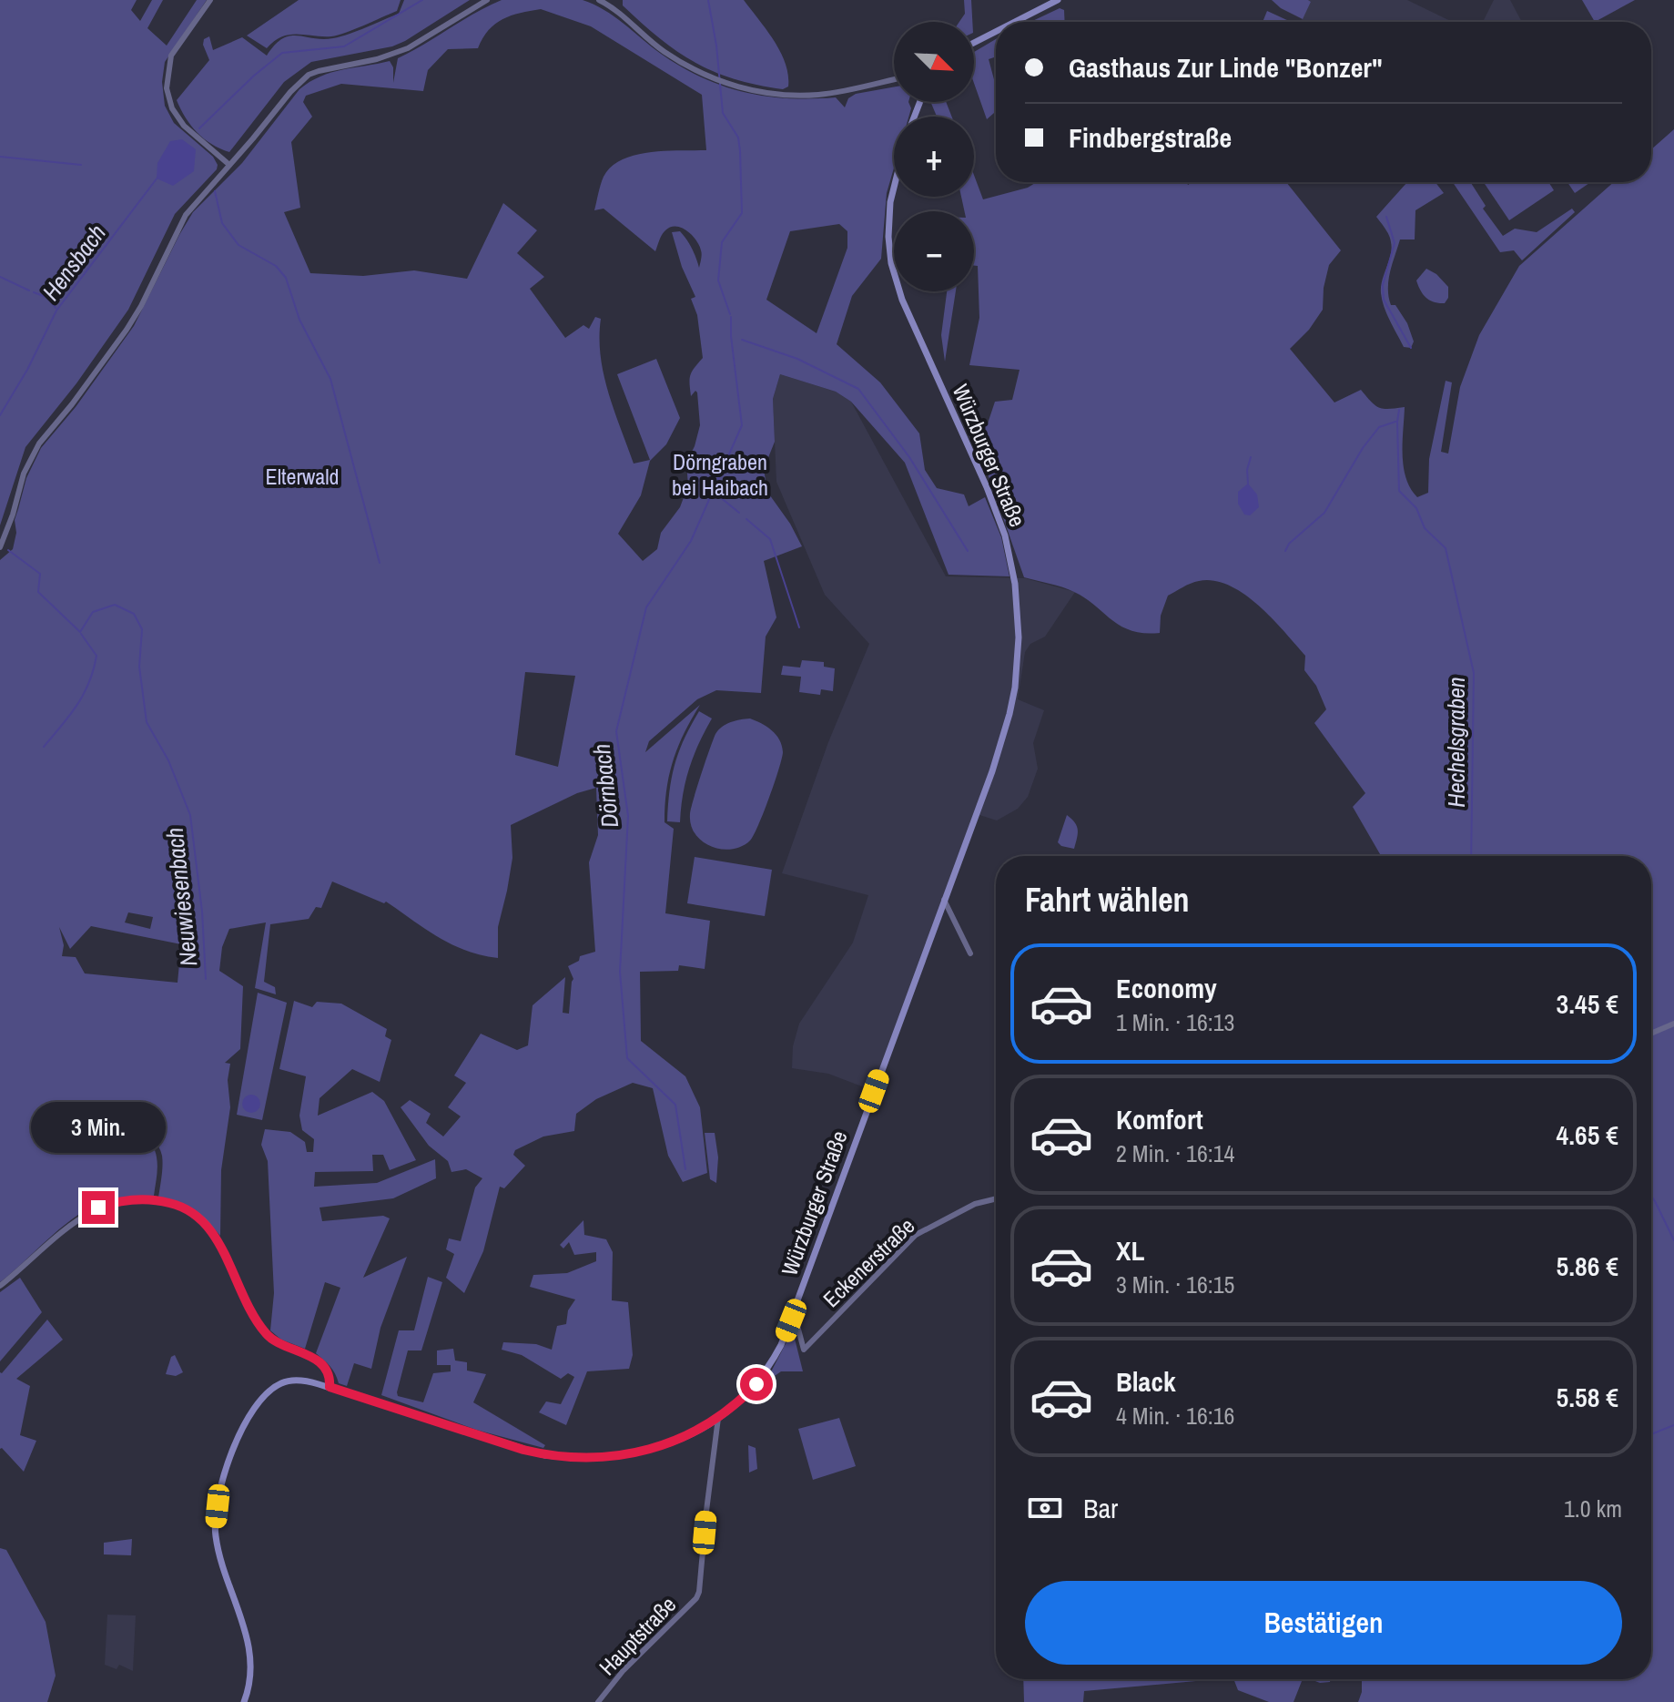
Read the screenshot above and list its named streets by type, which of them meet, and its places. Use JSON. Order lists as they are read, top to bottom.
{
  "streets": {
    "main road": ["Würzburger Straße"],
    "street": ["Eckenerstraße", "Hauptstraße"]
  },
  "crossings": [
    ["Würzburger Straße", "Eckenerstraße"],
    ["Würzburger Straße", "Hauptstraße"]
  ],
  "water": [
    "Hensbach",
    "Hechelsgraben",
    "Dörnbach",
    "Neuwiesenbach"
  ],
  "parks": ["Dörngraben bei Haibach", "Elterwald"],
  "north": "bottom right",
  "page": {
    "map_buttons": ["+", "−"],
    "banner": ["Gasthaus Zur Linde \"Bonzer\"", "Findbergstraße"],
    "heading": "Fahrt wählen",
    "list": [
      {
        "name": "Economy",
        "note": "1 Min. · 16:13",
        "value": "3.45 €"
      },
      {
        "name": "Komfort",
        "note": "2 Min. · 16:14",
        "value": "4.65 €"
      },
      {
        "name": "XL",
        "note": "3 Min. · 16:15",
        "value": "5.86 €"
      },
      {
        "name": "Black",
        "note": "4 Min. · 16:16",
        "value": "5.58 €"
      }
    ],
    "bubble": "3 Min.",
    "pay": ["Bar", "1.0 km"],
    "buttons": "Bestätigen"
  }
}
